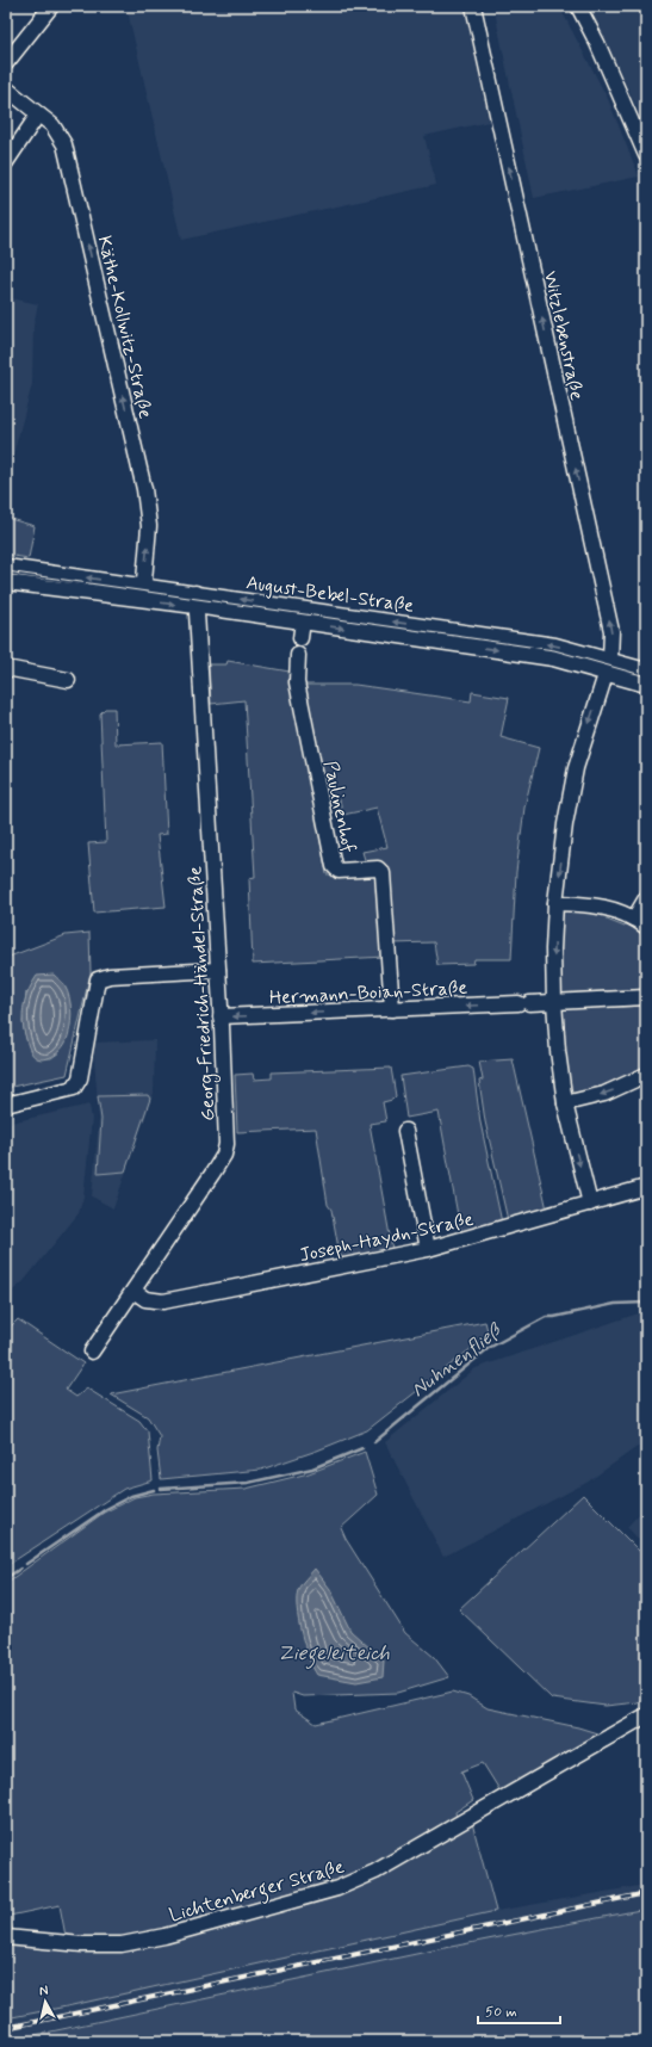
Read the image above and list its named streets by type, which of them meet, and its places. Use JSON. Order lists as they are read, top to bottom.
{
  "streets": {
    "street": [
      "Käthe-Kollwitz-Straße",
      "Witzlebenstraße",
      "August-Bebel-Straße",
      "Paulinenhof",
      "Hermann-Boian-Straße",
      "Georg-Friedrich-Händel-Straße",
      "Joseph-Haydn-Straße",
      "Lichtenberger Straße"
    ]
  },
  "crossings": [
    ["Käthe-Kollwitz-Straße", "August-Bebel-Straße"],
    ["Witzlebenstraße", "August-Bebel-Straße"],
    ["Witzlebenstraße", "Hermann-Boian-Straße"],
    ["Witzlebenstraße", "Joseph-Haydn-Straße"],
    ["August-Bebel-Straße", "Georg-Friedrich-Händel-Straße"],
    ["Paulinenhof", "Hermann-Boian-Straße"],
    ["Hermann-Boian-Straße", "Georg-Friedrich-Händel-Straße"],
    ["Georg-Friedrich-Händel-Straße", "Joseph-Haydn-Straße"]
  ],
  "one_way": ["Käthe-Kollwitz-Straße", "Hermann-Boian-Straße"],
  "water": ["Nuhnenfließ", "Ziegeleiteich"],
  "scale_bar": "50 m",
  "north": "top"
}
